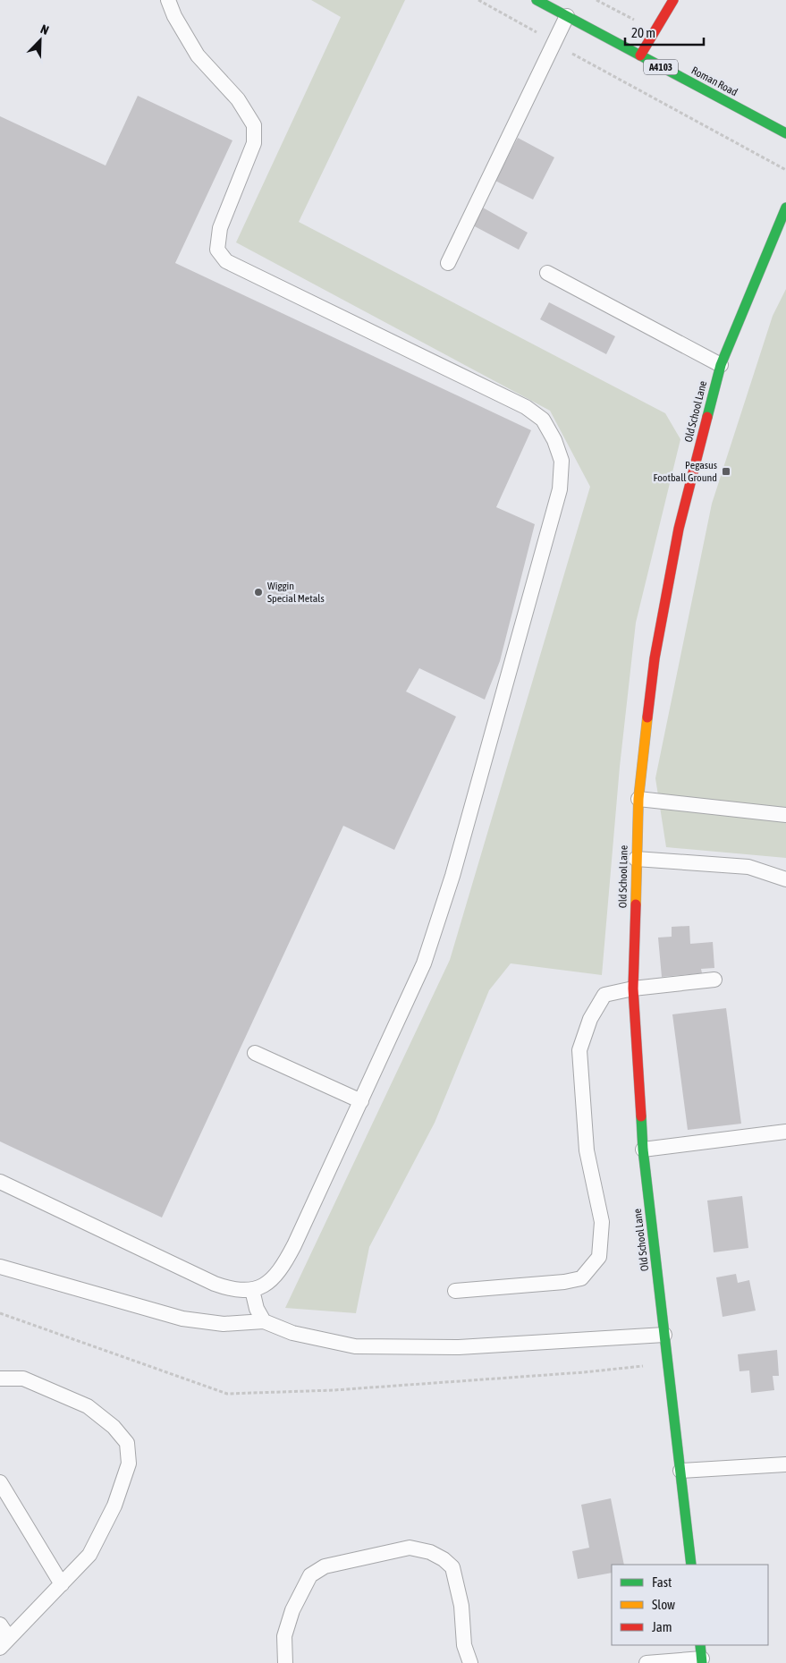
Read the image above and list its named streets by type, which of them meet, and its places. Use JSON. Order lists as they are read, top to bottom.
{
  "streets": {
    "street": ["A4103", "Roman Road", "Old School Lane"]
  },
  "places": {
    "transit": ["Pegasus Football Ground"],
    "other": ["Wiggin Special Metals"]
  },
  "legend": ["Fast", "Slow", "Jam"],
  "scale_bar": "20 m",
  "north": "top right"
}
